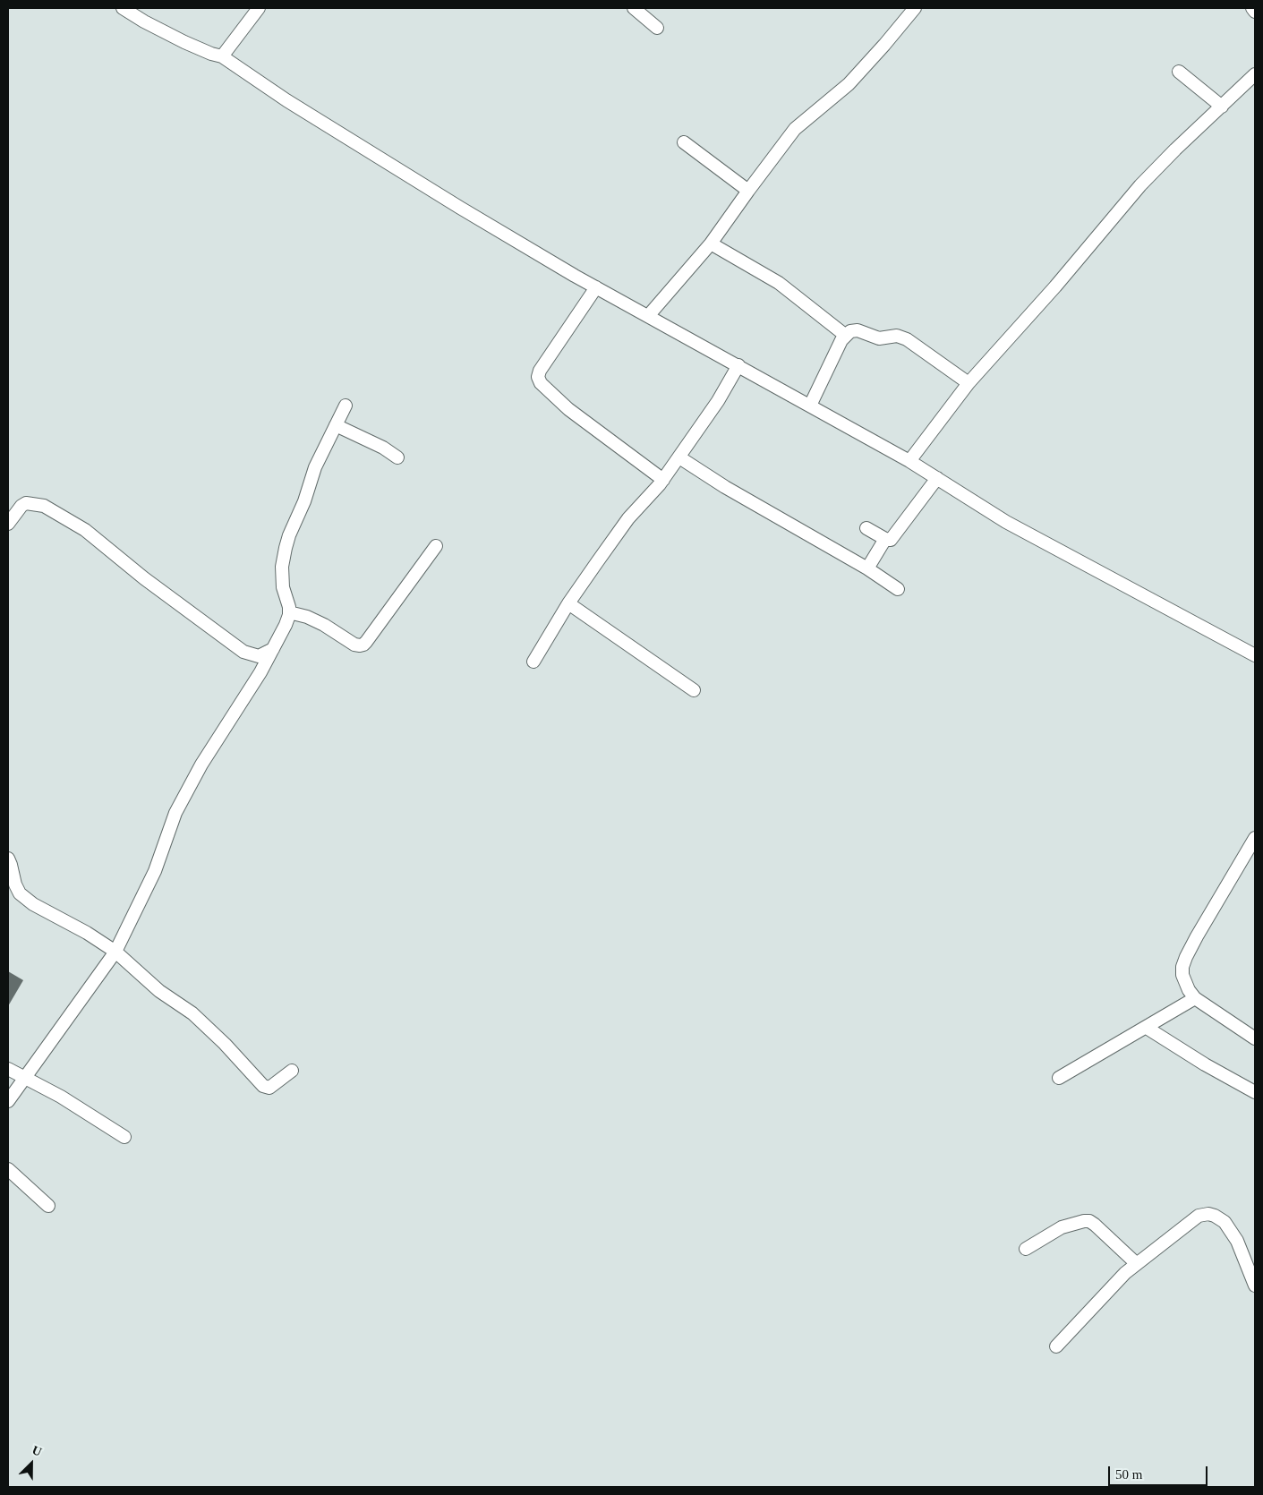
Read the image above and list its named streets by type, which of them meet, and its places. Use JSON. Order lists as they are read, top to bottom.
{
  "scale_bar": "50 m",
  "north": "top right"
}
